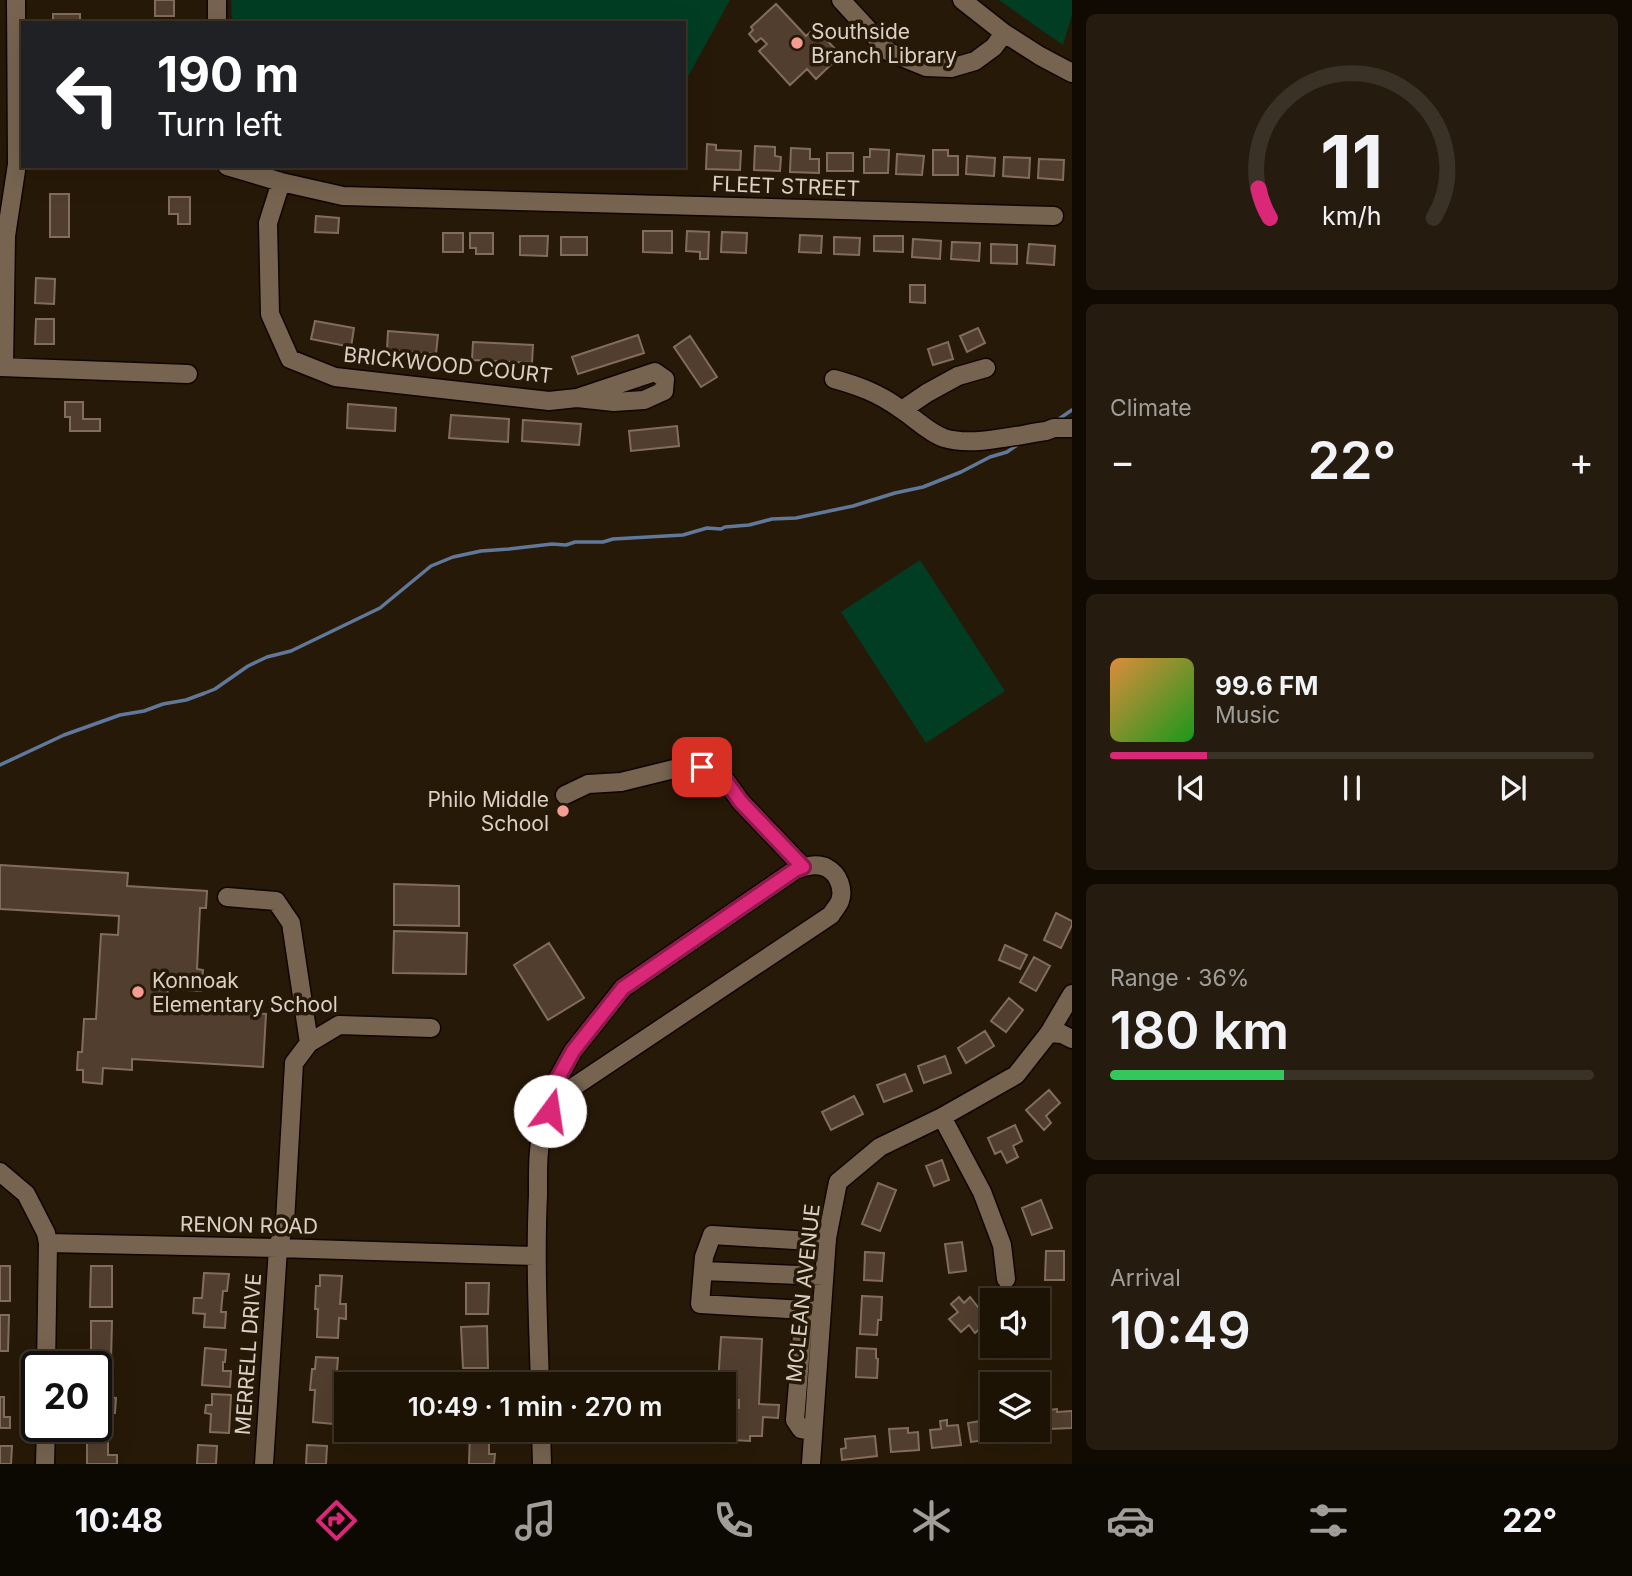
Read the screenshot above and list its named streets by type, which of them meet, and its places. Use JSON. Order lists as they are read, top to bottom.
{
  "streets": {
    "street": [
      "FLEET STREET",
      "BRICKWOOD COURT",
      "RENON ROAD",
      "MCLEAN AVENUE",
      "MERRELL DRIVE"
    ]
  },
  "crossings": [
    ["FLEET STREET", "BRICKWOOD COURT"],
    ["RENON ROAD", "MERRELL DRIVE"]
  ],
  "places": ["Southside Branch Library", "Philo Middle School", "Konnoak Elementary School"],
  "page": {
    "turn": ["190 m", "Turn left"],
    "tile": [
      "Climate",
      ["Range · 36%", "180 km"],
      ["Arrival", "10:49"]
    ],
    "heat": ["−", "22°", "+"],
    "song": ["99.6 FM", "Music"],
    "limit": "20",
    "trip": "10:49 · 1 min · 270 m",
    "tabs": ["10:48", "22°"],
    "gauge": ["11", "km/h"]
  }
}
